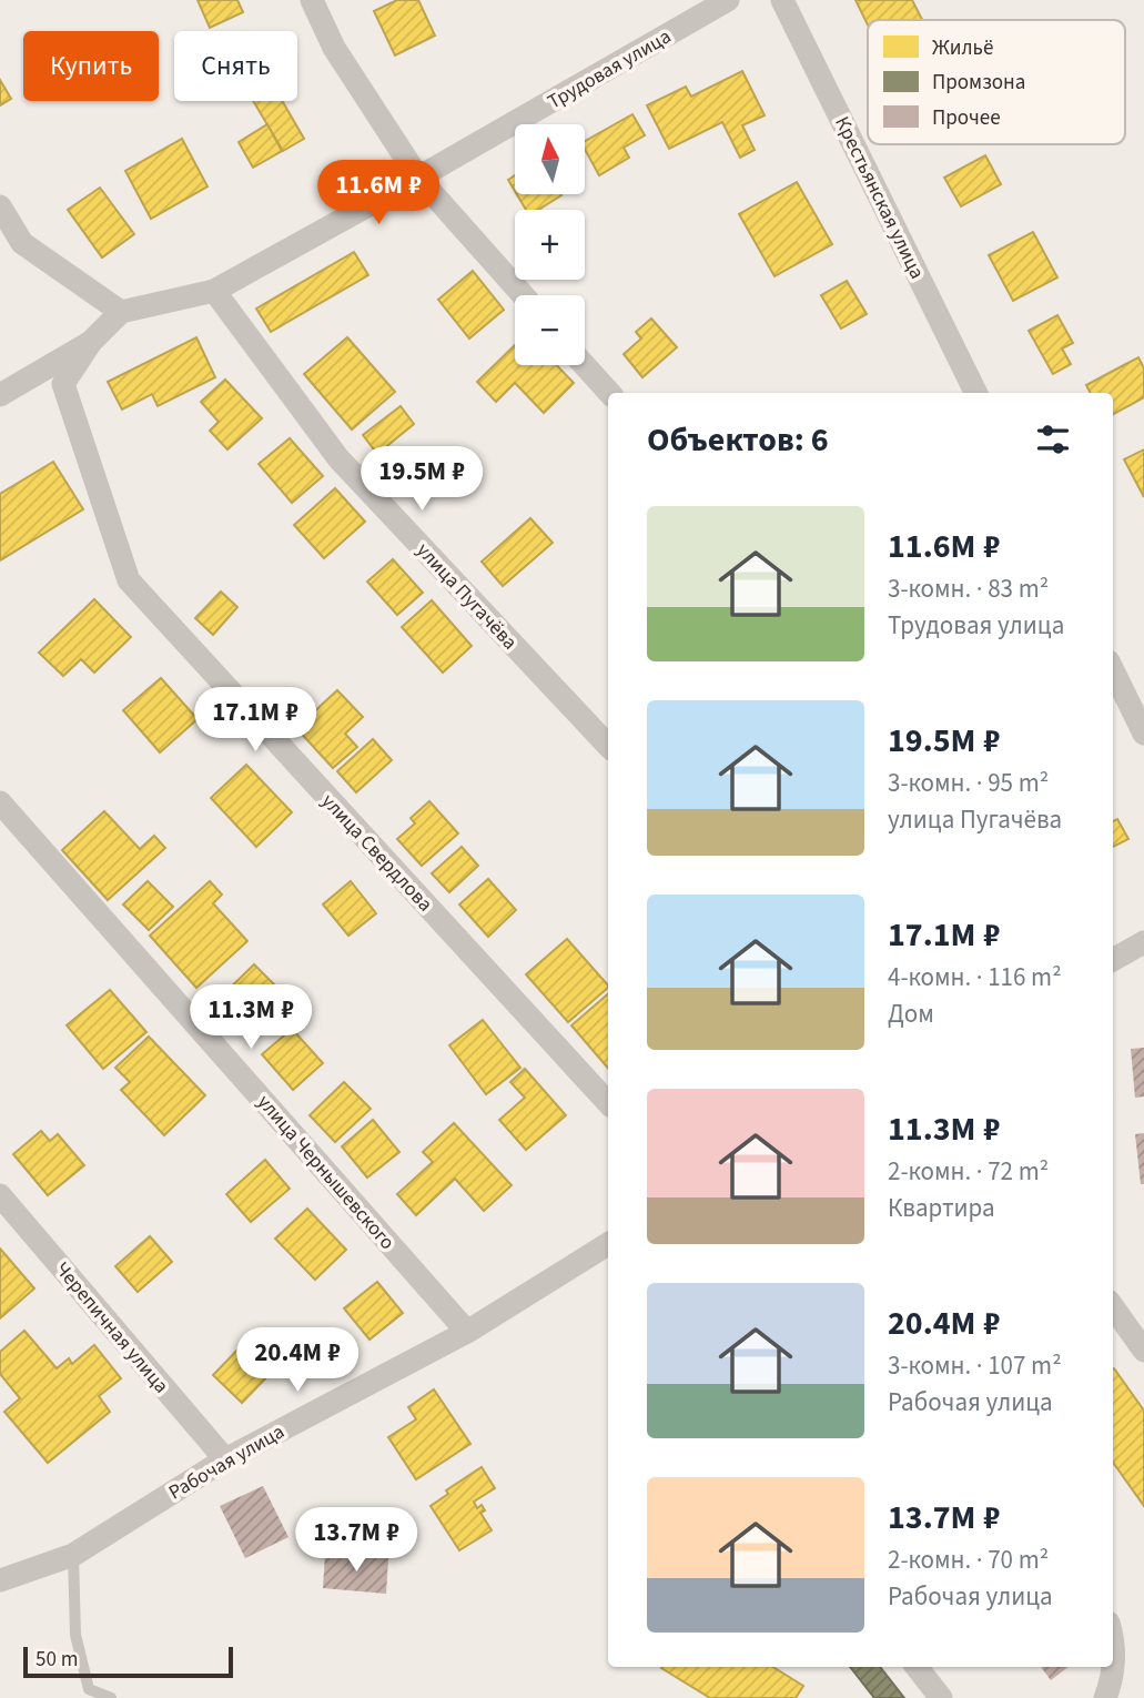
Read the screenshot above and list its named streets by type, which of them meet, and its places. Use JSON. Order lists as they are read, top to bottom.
{
  "streets": {
    "street": [
      "Трудовая улица",
      "Крестьянская улица",
      "улица Пугачёва",
      "улица Свердлова",
      "улица Чернышевского",
      "Черепичная улица",
      "Рабочая улица"
    ]
  },
  "crossings": [
    ["Трудовая улица", "улица Пугачёва"],
    ["улица Чернышевского", "Рабочая улица"],
    ["Черепичная улица", "Рабочая улица"]
  ],
  "legend": ["Жильё", "Промзона", "Прочее"],
  "scale_bar": "50 m",
  "north": "top",
  "page": {
    "chip": ["Купить", "Снять"],
    "map_buttons": ["+", "−"],
    "price": [
      "11.6M ₽",
      "19.5M ₽",
      "17.1M ₽",
      "11.3M ₽",
      "20.4M ₽",
      "13.7M ₽"
    ],
    "heading": "Объектов: 6",
    "list": [
      {
        "name": "11.6M ₽",
        "note": "3-комн. · 83 m² · Трудовая улица"
      },
      {
        "name": "19.5M ₽",
        "note": "3-комн. · 95 m² · улица Пугачёва"
      },
      {
        "name": "17.1M ₽",
        "note": "4-комн. · 116 m² · Дом"
      },
      {
        "name": "11.3M ₽",
        "note": "2-комн. · 72 m² · Квартира"
      },
      {
        "name": "20.4M ₽",
        "note": "3-комн. · 107 m² · Рабочая улица"
      },
      {
        "name": "13.7M ₽",
        "note": "2-комн. · 70 m² · Рабочая улица"
      }
    ],
    "scale": "50 m"
  }
}
